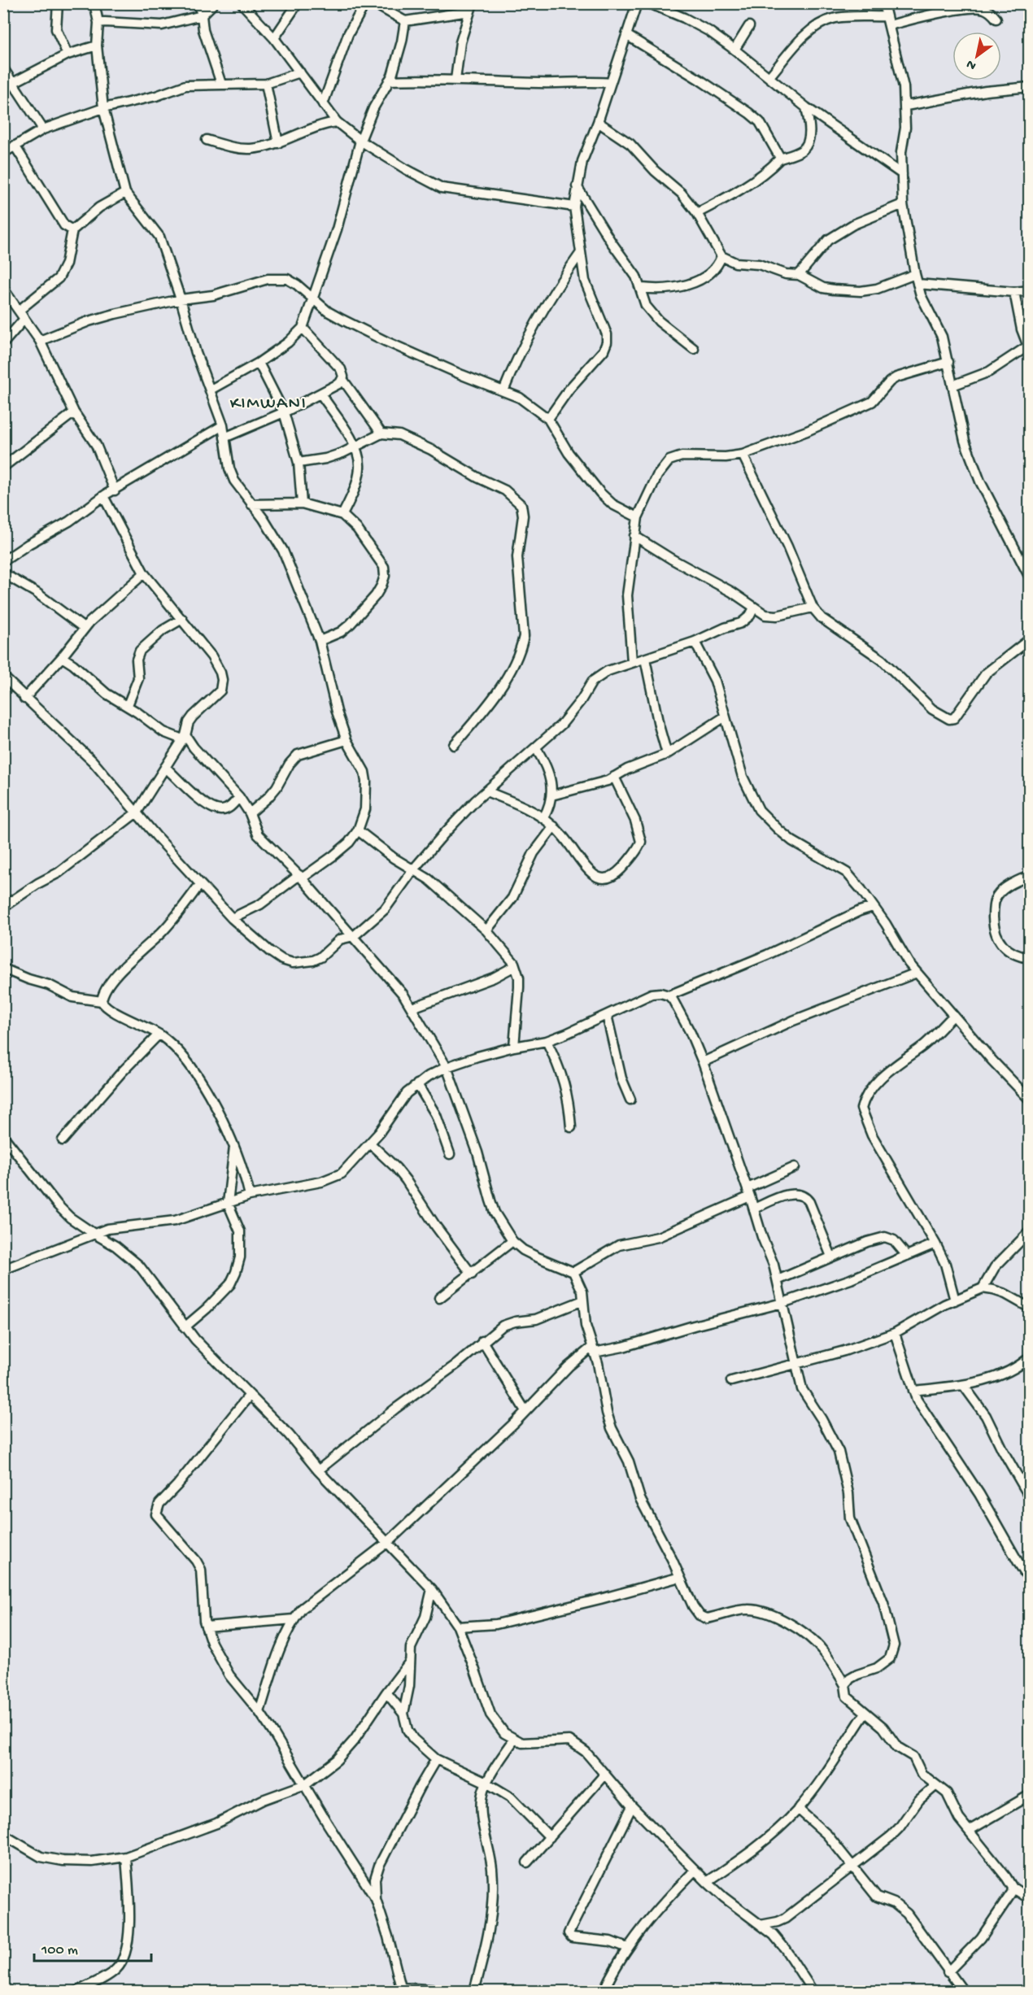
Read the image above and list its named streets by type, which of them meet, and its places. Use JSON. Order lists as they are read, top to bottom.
{
  "districts": ["KIMWANI"],
  "scale_bar": "100 m",
  "north": "bottom left"
}
